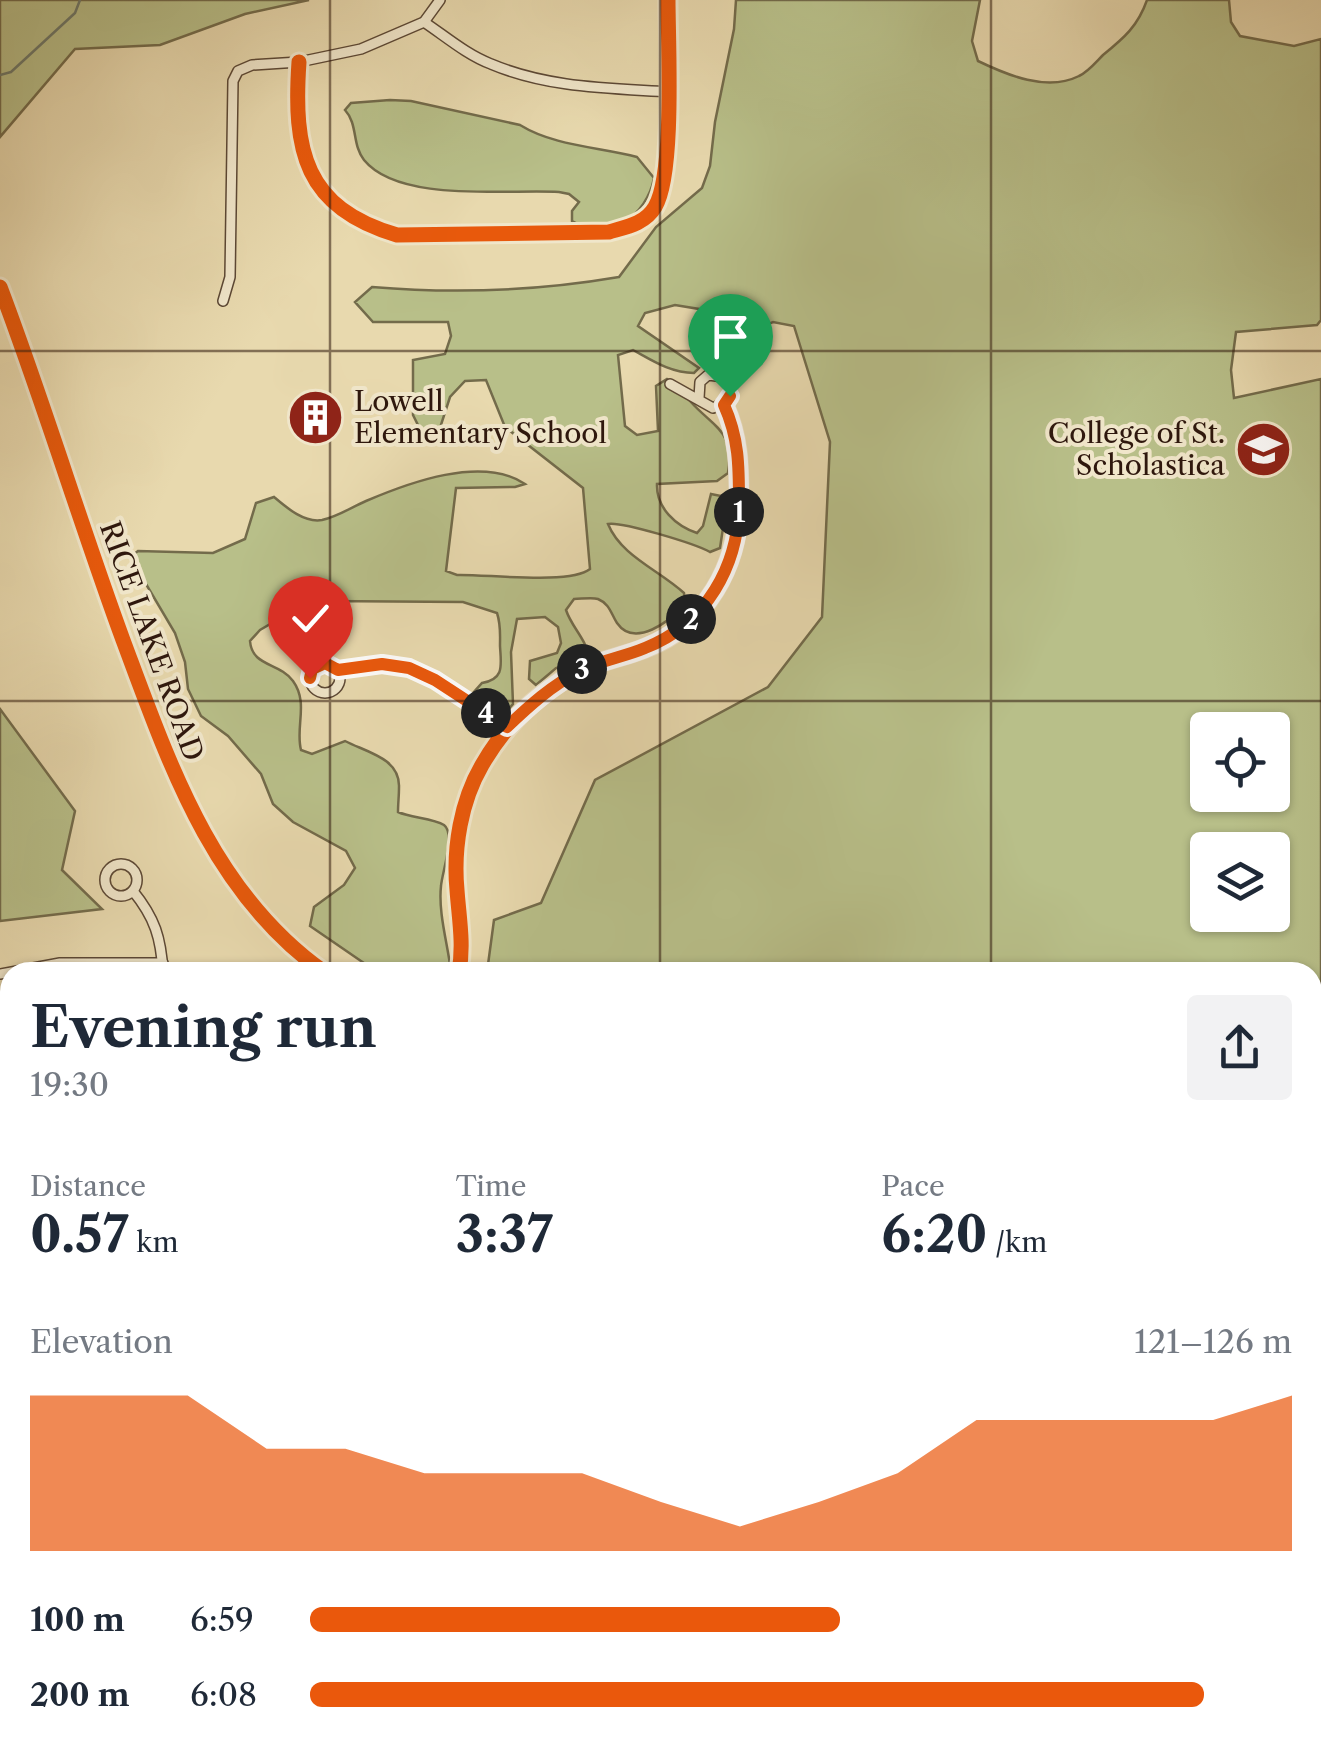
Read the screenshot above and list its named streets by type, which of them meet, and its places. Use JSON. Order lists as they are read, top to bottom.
{
  "streets": {
    "main road": ["RICE LAKE ROAD"]
  },
  "places": {
    "building": ["Lowell Elementary School"],
    "school or university": ["College of St. Scholastica"]
  },
  "page": {
    "pins": [
      "1",
      "2",
      "3",
      "4"
    ],
    "heading": ["Evening run", "19:30"],
    "stats": [
      ["Distance", "0.57 km"],
      ["Time", "3:37"],
      ["Pace", "6:20 /km"]
    ],
    "chart": ["Elevation", "121–126 m"],
    "list": [
      {
        "name": "100 m",
        "note": "6:59"
      },
      {
        "name": "200 m",
        "note": "6:08"
      }
    ]
  }
}
